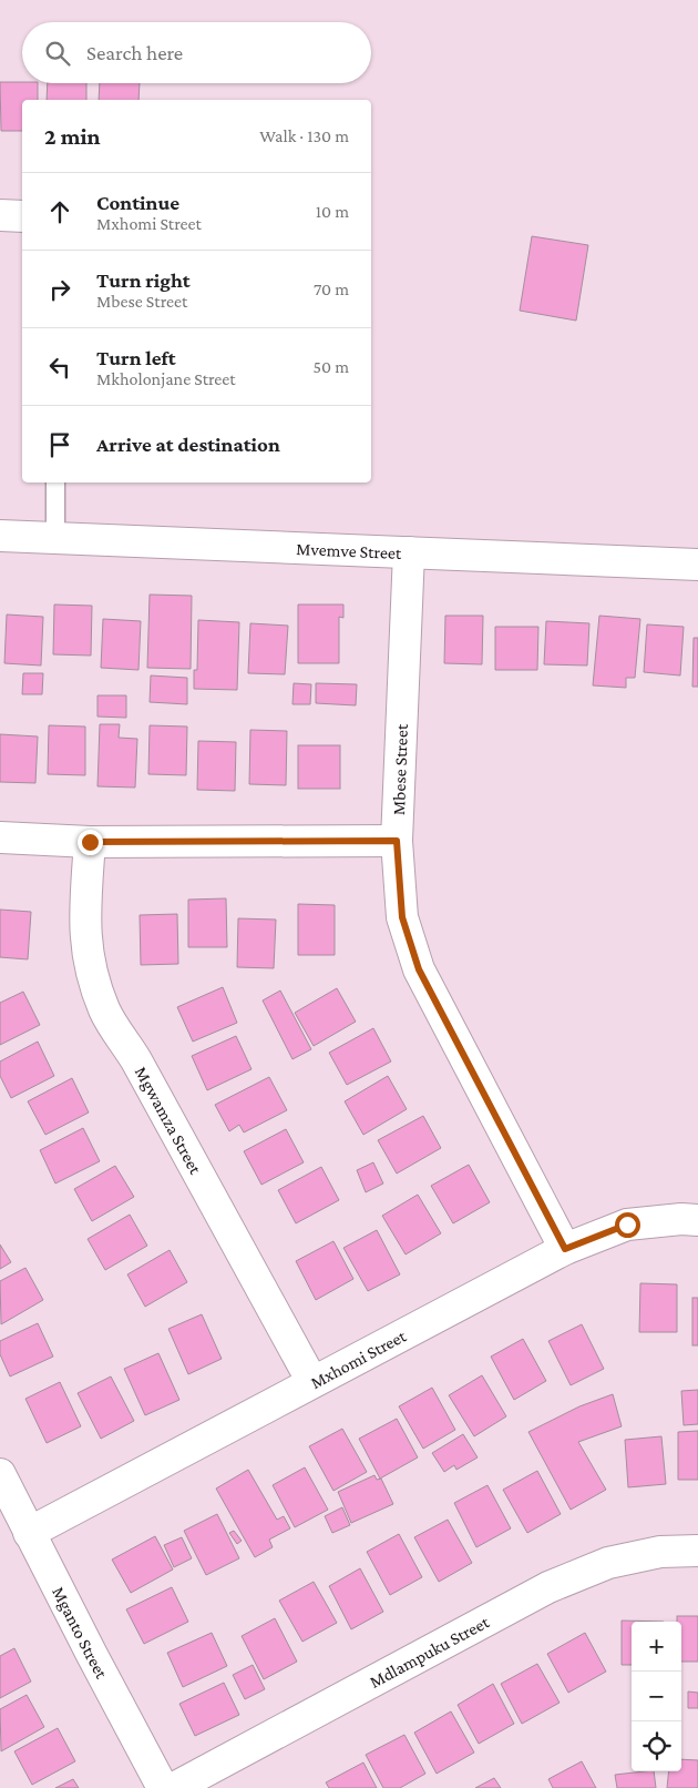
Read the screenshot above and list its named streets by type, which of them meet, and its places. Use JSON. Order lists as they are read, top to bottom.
{
  "streets": {
    "street": [
      "Mvemve Street",
      "Mbese Street",
      "Mgwamza Street",
      "Mxhomi Street",
      "Mganto Street",
      "Mdlampuku Street"
    ]
  },
  "crossings": [
    ["Mvemve Street", "Mbese Street"],
    ["Mbese Street", "Mxhomi Street"],
    ["Mgwamza Street", "Mxhomi Street"],
    ["Mxhomi Street", "Mganto Street"]
  ],
  "page": {
    "search": "Search here",
    "heading": ["2 min", "Walk · 130 m"],
    "list": [
      ["Continue", "Mxhomi Street", "10 m"],
      ["Turn right", "Mbese Street", "70 m"],
      ["Turn left", "Mkholonjane Street", "50 m"],
      "Arrive at destination"
    ],
    "map_buttons": ["+", "−"]
  }
}
